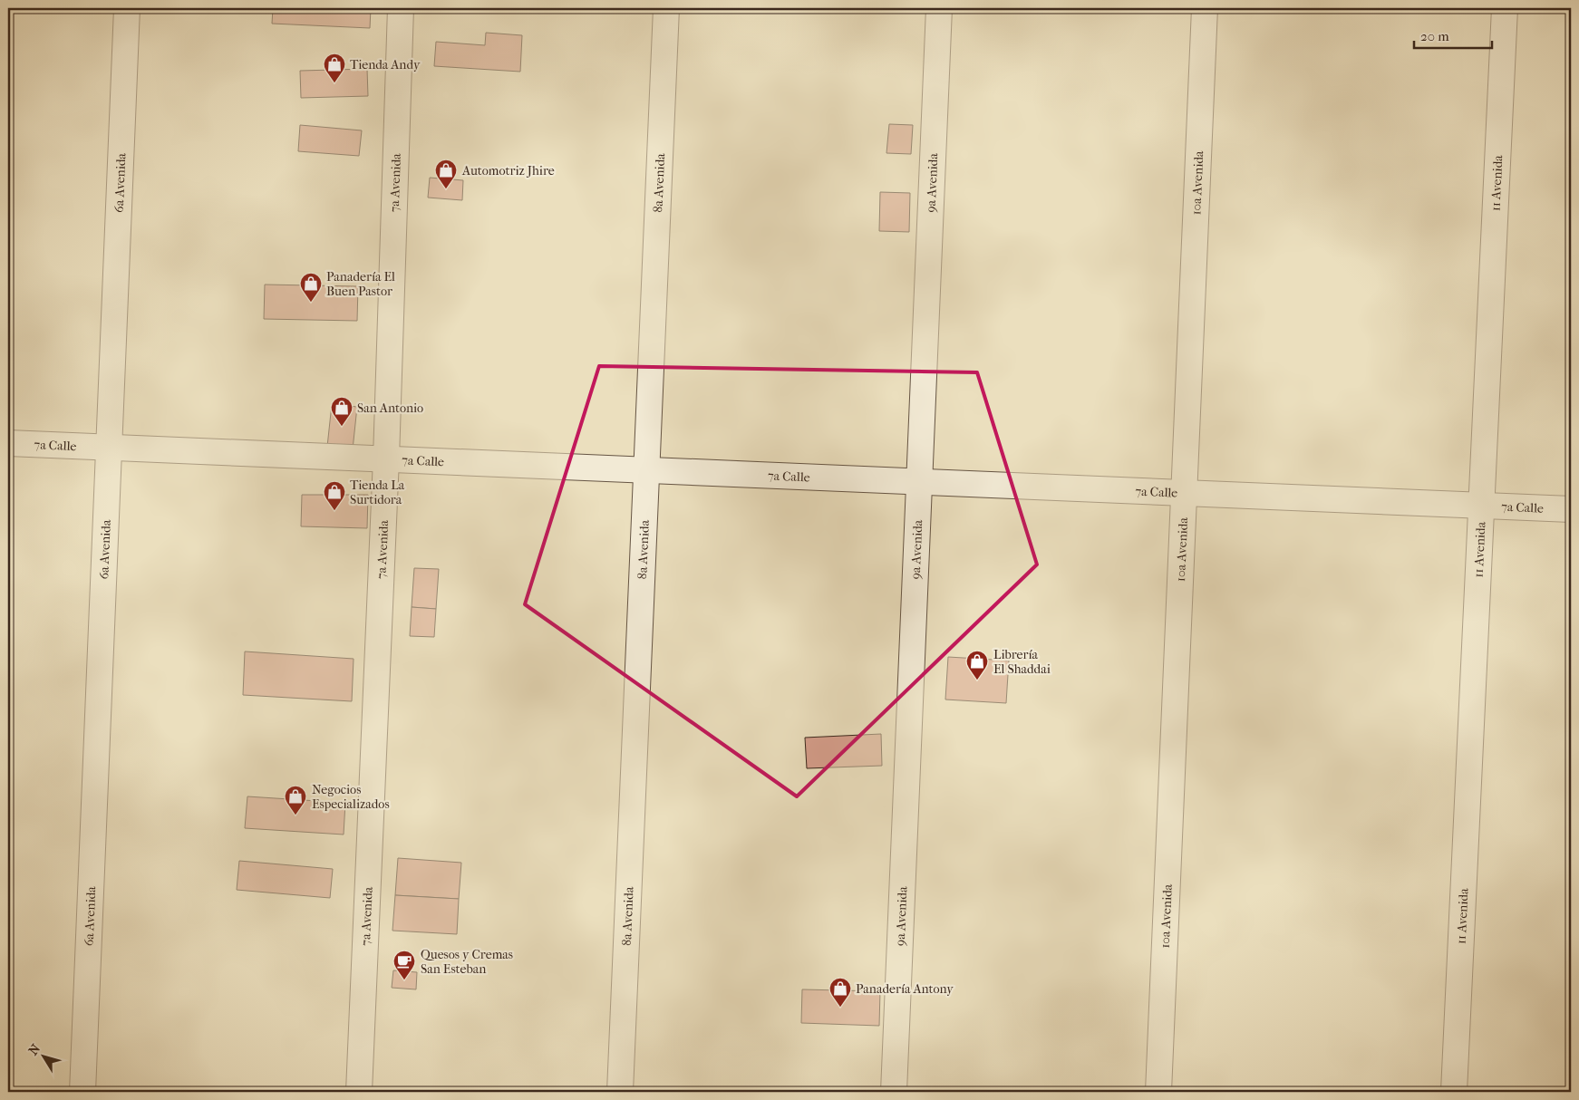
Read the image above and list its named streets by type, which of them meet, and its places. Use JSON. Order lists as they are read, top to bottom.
{
  "streets": {
    "street": [
      "6a Avenida",
      "7a Avenida",
      "8a Avenida",
      "9a Avenida",
      "10a Avenida",
      "11 Avenida",
      "7a Calle"
    ]
  },
  "crossings": [
    ["6a Avenida", "7a Calle"],
    ["7a Avenida", "7a Calle"],
    ["8a Avenida", "7a Calle"],
    ["9a Avenida", "7a Calle"],
    ["10a Avenida", "7a Calle"],
    ["11 Avenida", "7a Calle"]
  ],
  "places": {
    "shop": [
      "Tienda Andy",
      "Automotriz Jhire",
      "Panadería El Buen Pastor",
      "San Antonio",
      "Tienda La Surtidora",
      "Librería El Shaddai",
      "Negocios Especializados",
      "Panadería Antony"
    ],
    "cafe": ["Quesos y Cremas San Esteban"]
  },
  "scale_bar": "20 m",
  "north": "top left"
}
